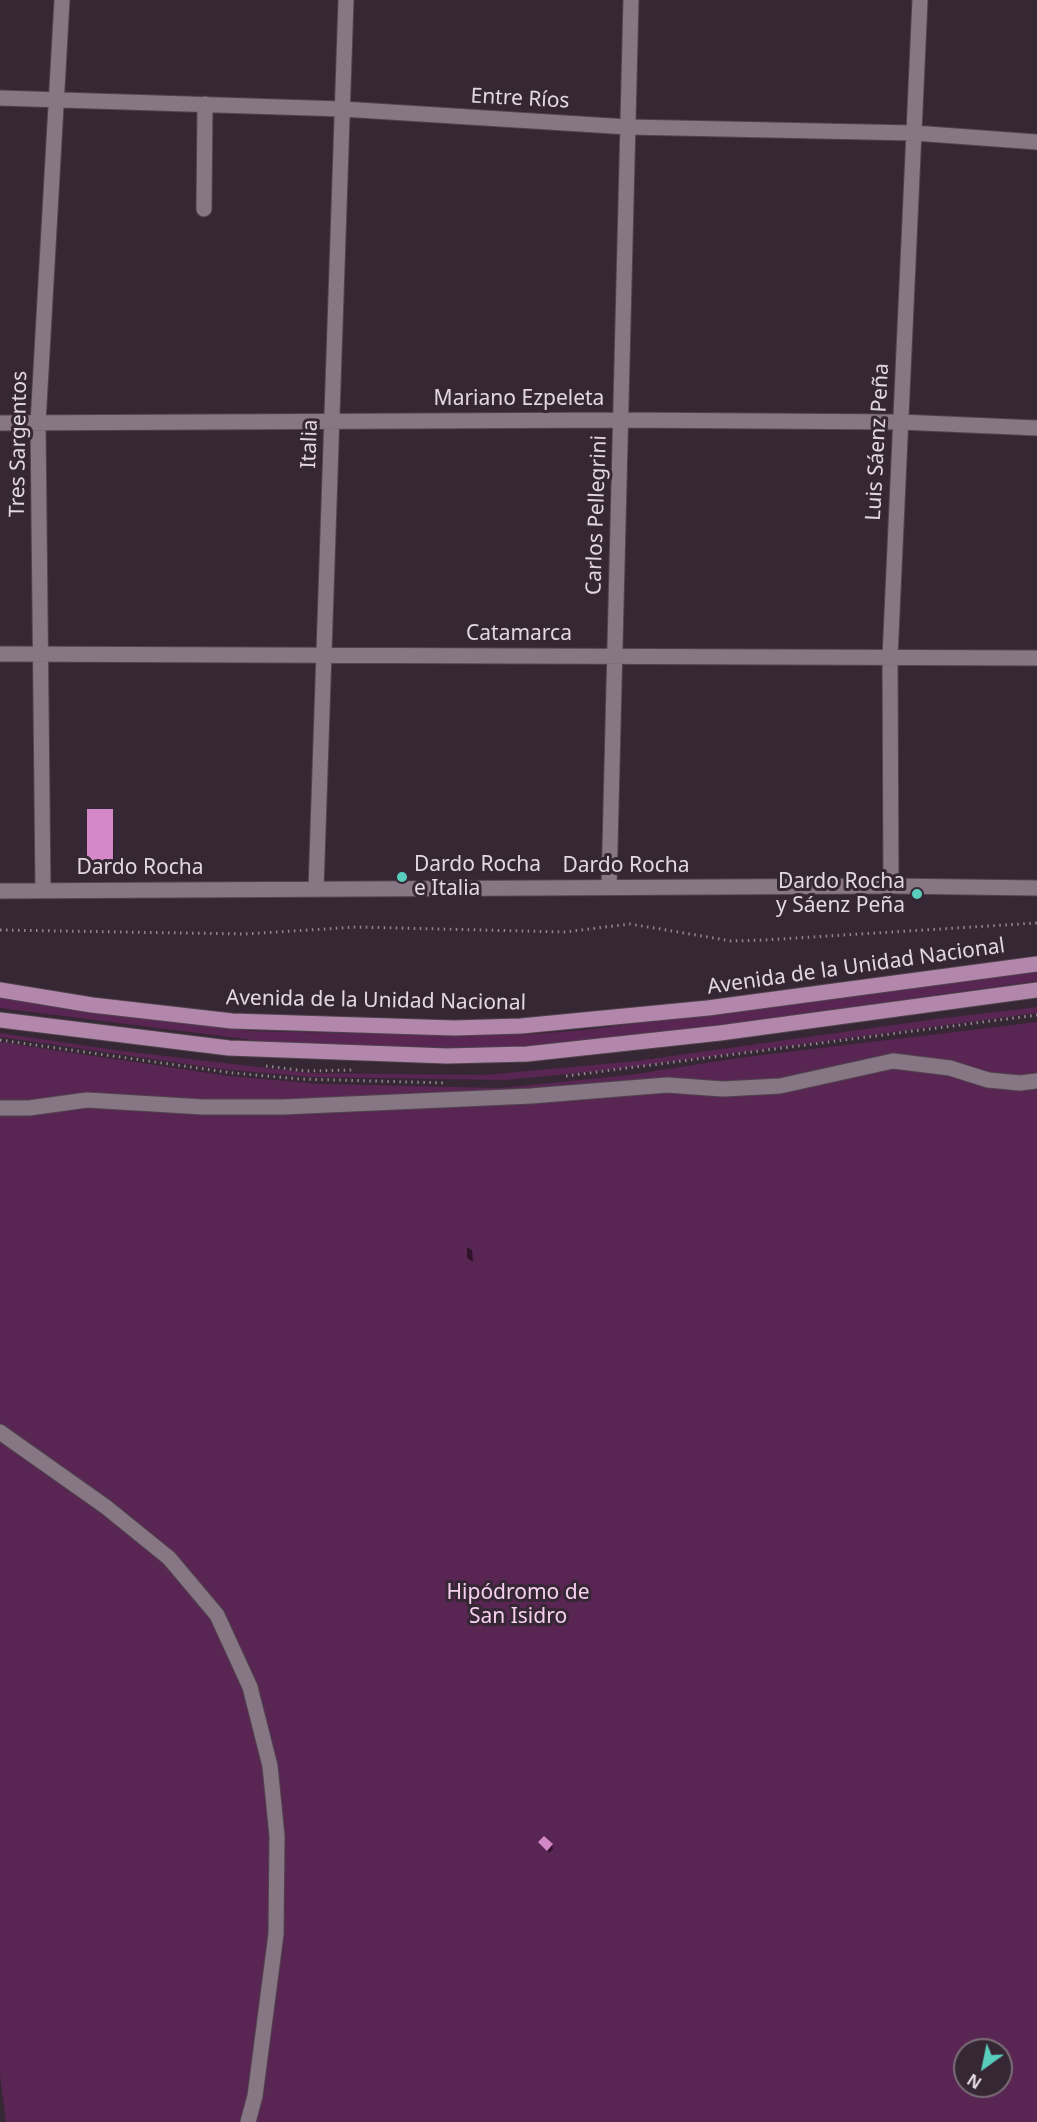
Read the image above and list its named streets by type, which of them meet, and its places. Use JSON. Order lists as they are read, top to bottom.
{
  "streets": {
    "main road": ["Avenida de la Unidad Nacional"],
    "street": [
      "Entre Ríos",
      "Mariano Ezpeleta",
      "Luis Sáenz Peña",
      "Tres Sargentos",
      "Italia",
      "Carlos Pellegrini",
      "Catamarca",
      "Dardo Rocha"
    ]
  },
  "crossings": [
    ["Entre Ríos", "Luis Sáenz Peña"],
    ["Entre Ríos", "Tres Sargentos"],
    ["Entre Ríos", "Italia"],
    ["Entre Ríos", "Carlos Pellegrini"],
    ["Mariano Ezpeleta", "Luis Sáenz Peña"],
    ["Mariano Ezpeleta", "Tres Sargentos"],
    ["Mariano Ezpeleta", "Italia"],
    ["Mariano Ezpeleta", "Carlos Pellegrini"],
    ["Luis Sáenz Peña", "Catamarca"],
    ["Luis Sáenz Peña", "Dardo Rocha"],
    ["Tres Sargentos", "Catamarca"],
    ["Tres Sargentos", "Dardo Rocha"],
    ["Italia", "Catamarca"],
    ["Italia", "Dardo Rocha"],
    ["Carlos Pellegrini", "Catamarca"],
    ["Carlos Pellegrini", "Dardo Rocha"]
  ],
  "parks": ["Hipódromo de San Isidro"],
  "places": ["Dardo Rocha e Italia", "Dardo Rocha y Sáenz Peña"],
  "north": "bottom left"
}
